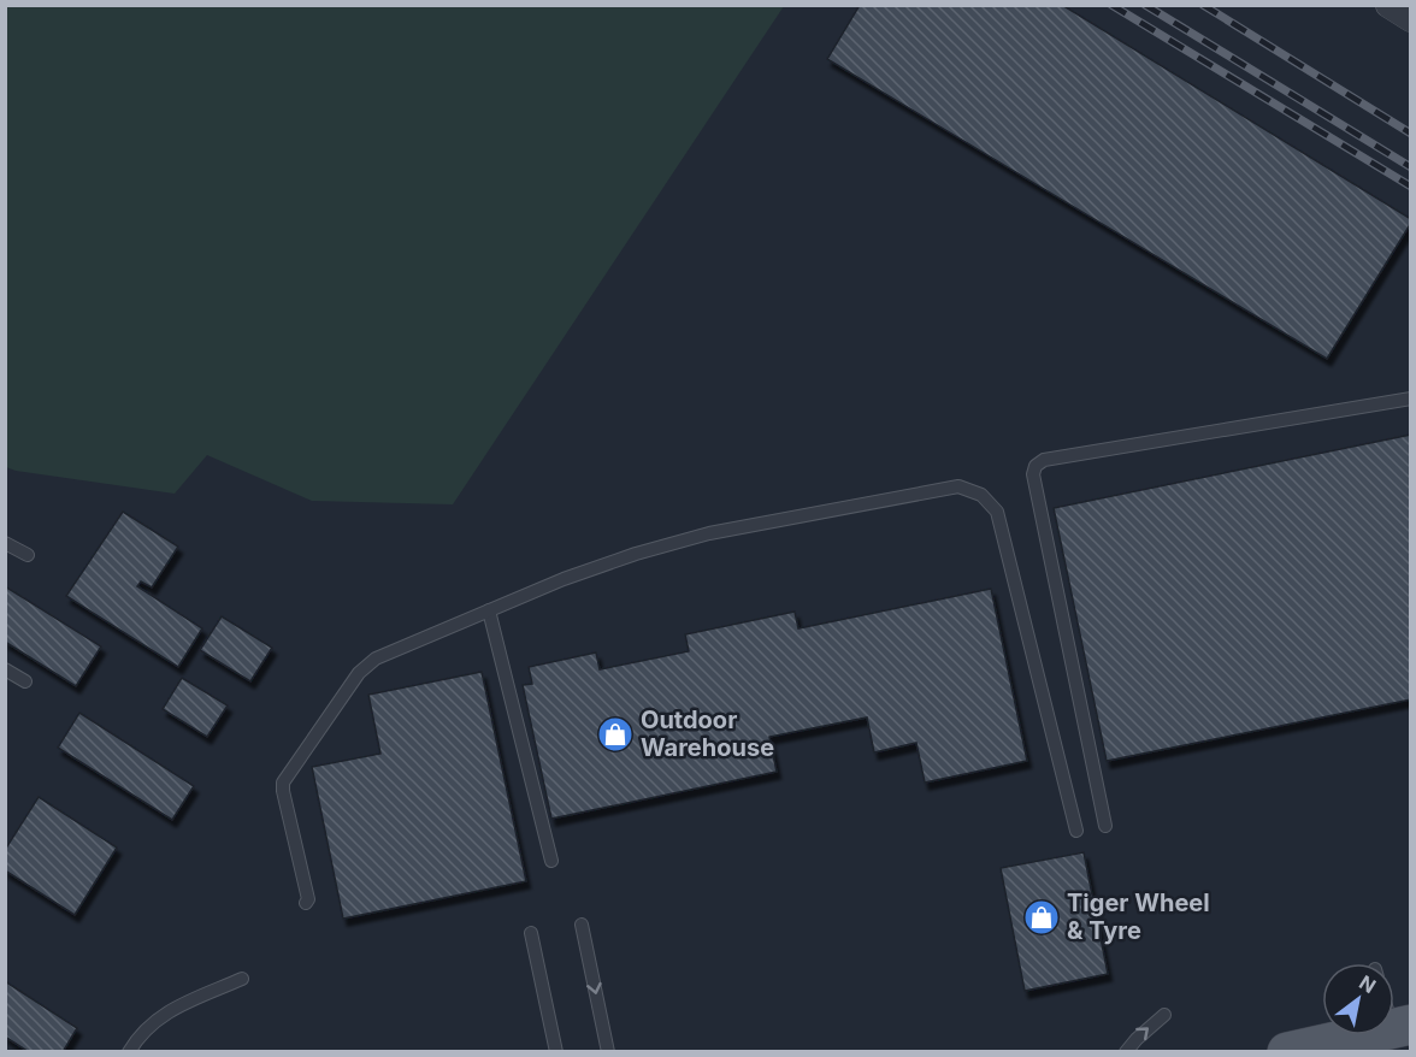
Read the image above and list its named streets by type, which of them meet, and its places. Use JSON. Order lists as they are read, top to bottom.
{
  "places": {
    "shop": ["Outdoor Warehouse", "Tiger Wheel & Tyre"]
  },
  "north": "top right"
}
